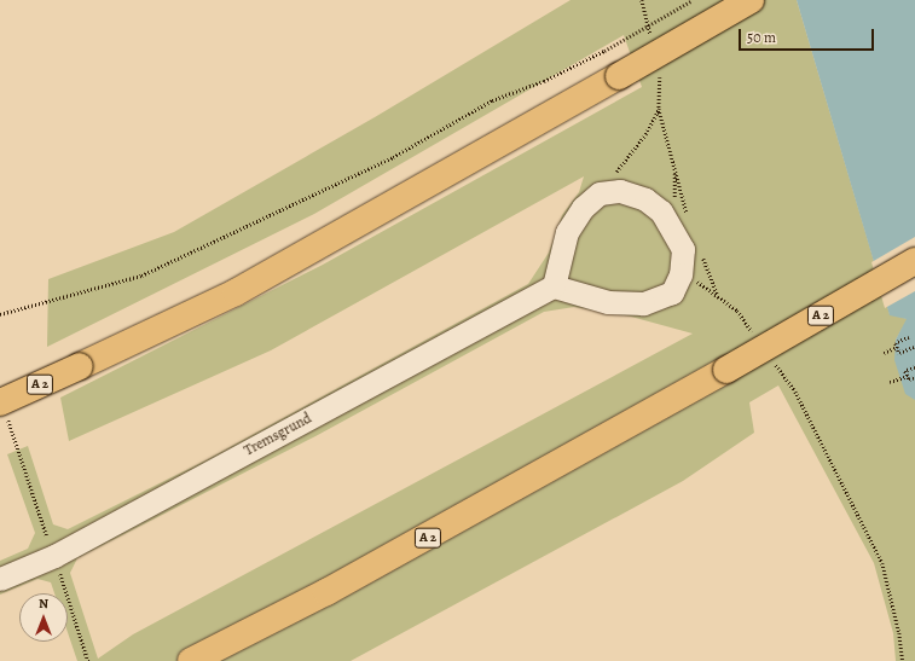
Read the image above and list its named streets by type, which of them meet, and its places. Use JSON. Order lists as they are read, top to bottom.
{
  "streets": {
    "highway": ["A 2"],
    "street": ["Tremsgrund"]
  },
  "scale_bar": "50 m",
  "north": "top"
}
